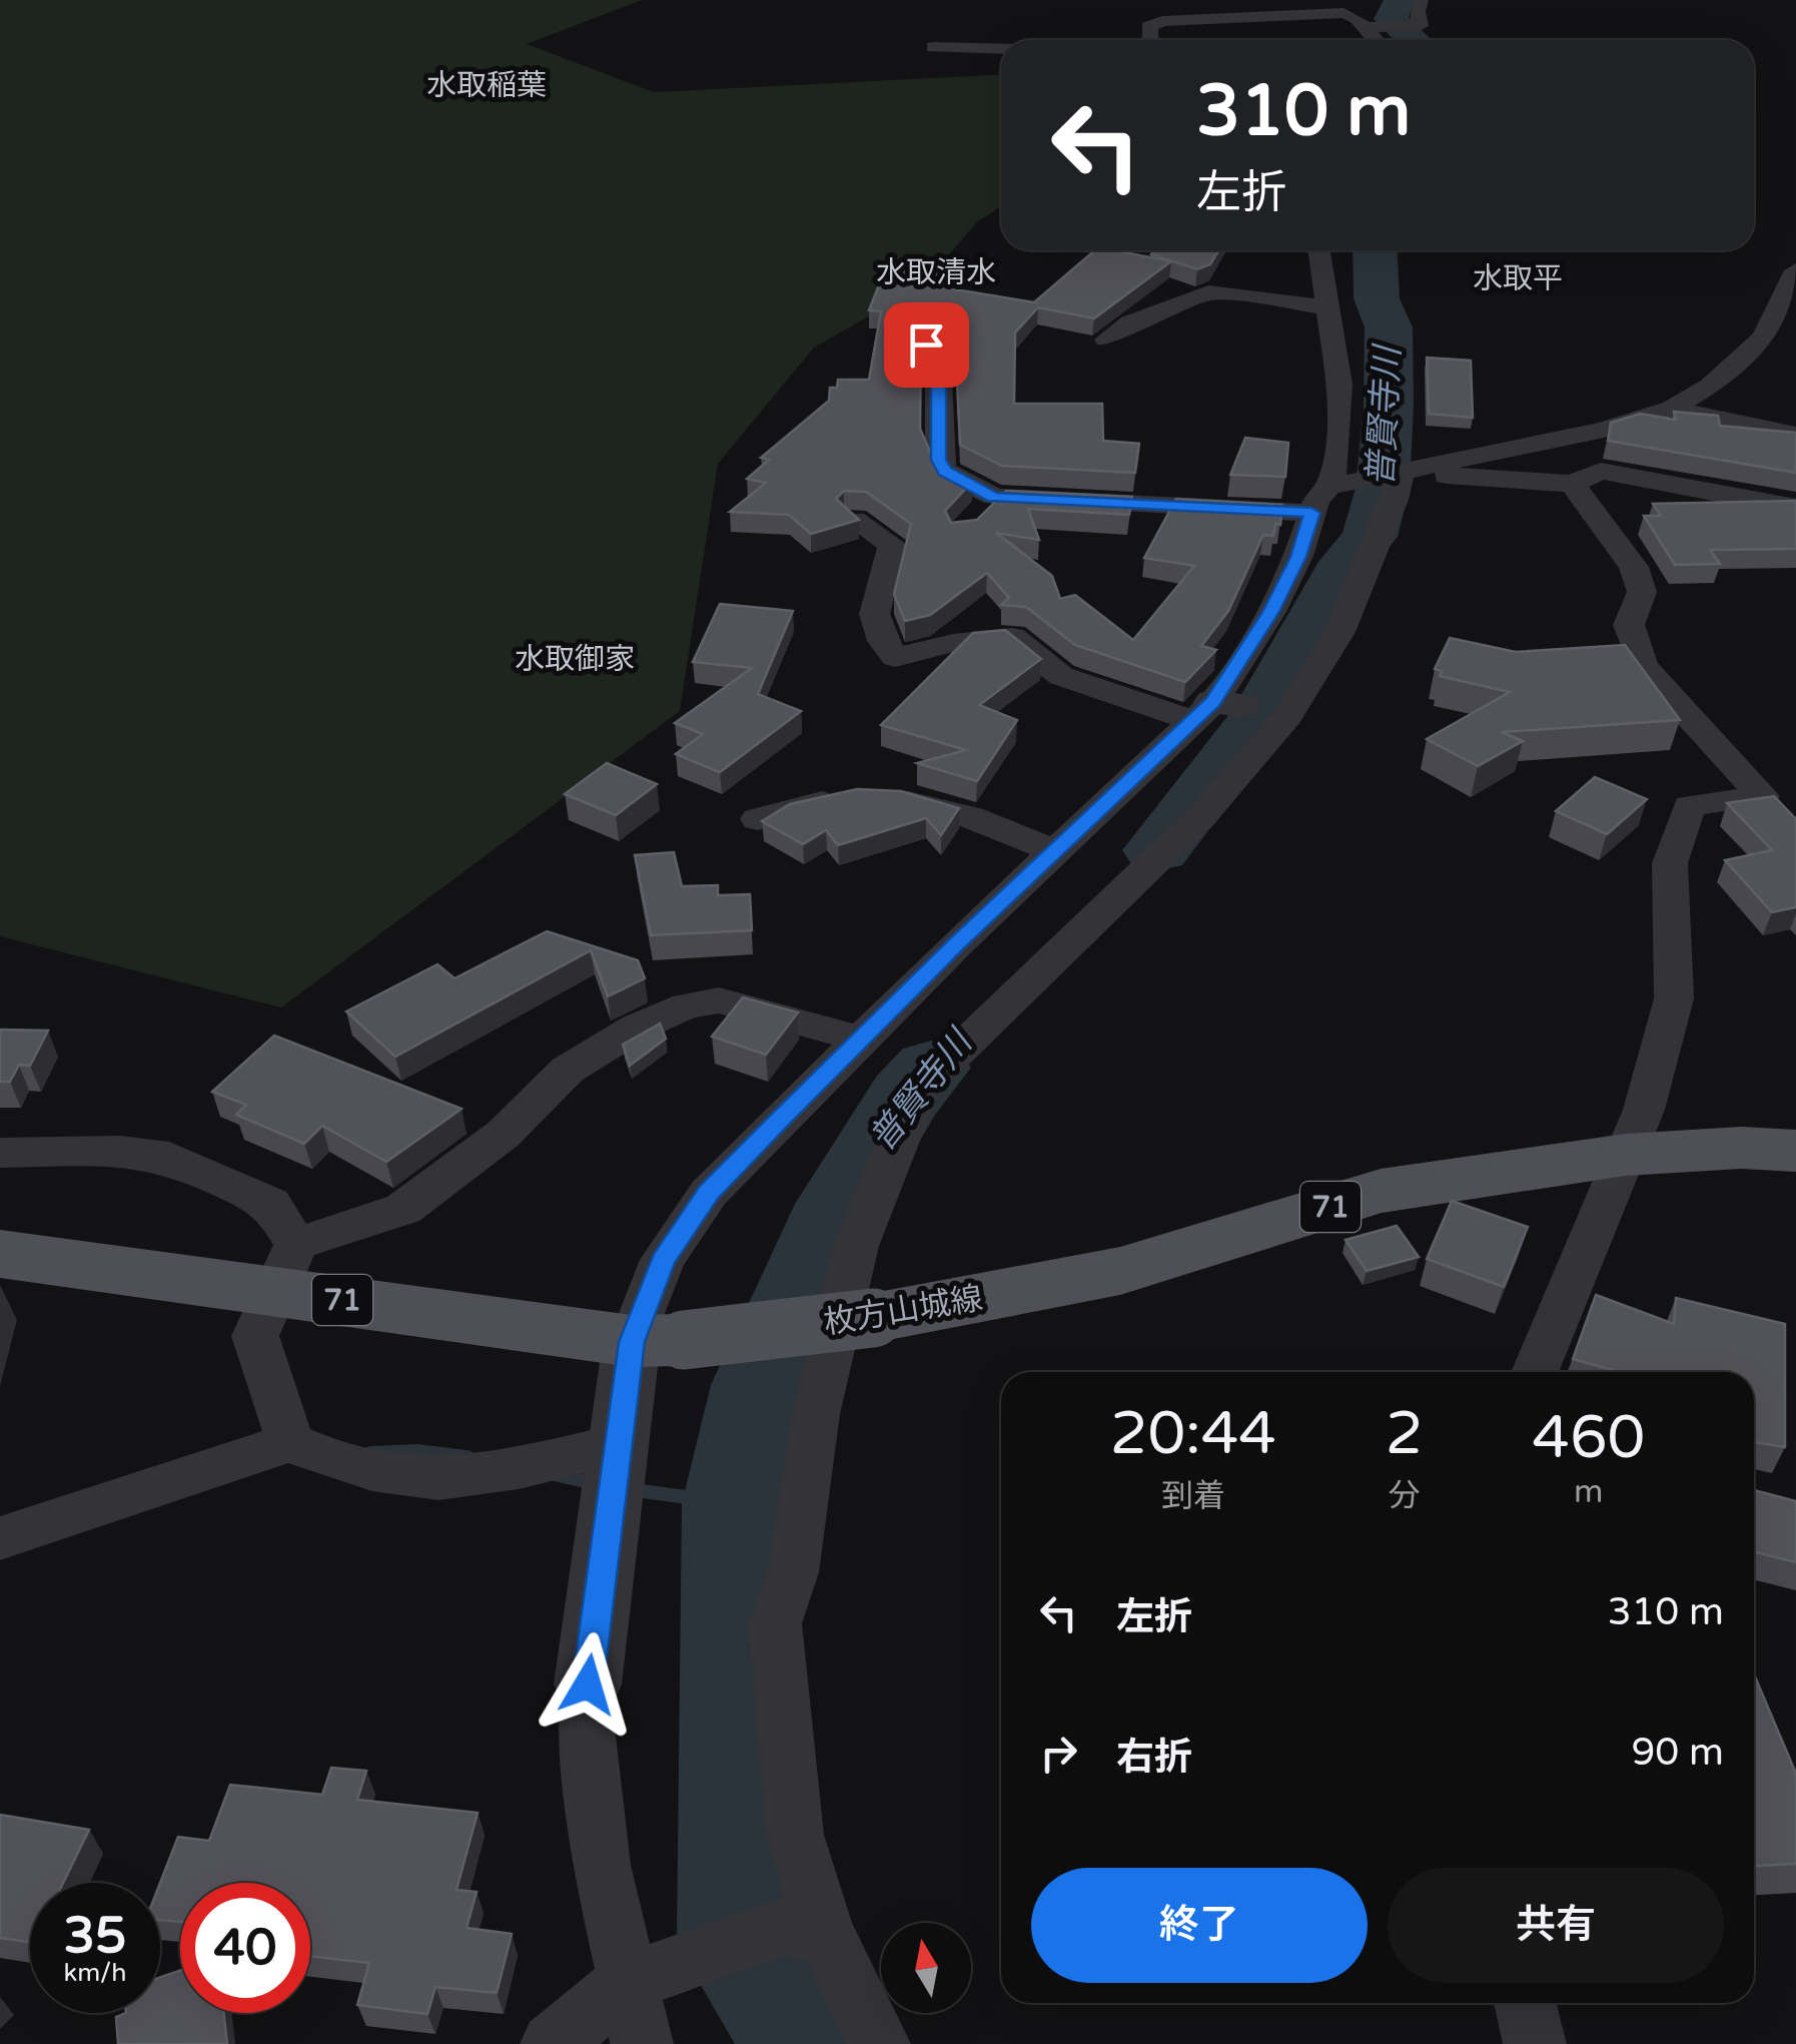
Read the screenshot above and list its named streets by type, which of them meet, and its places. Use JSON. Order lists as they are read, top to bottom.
{
  "streets": {
    "main road": ["71", "枚方山城線"]
  },
  "districts": [
    "水取稲葉",
    "水取清水",
    "水取平",
    "水取御家"
  ],
  "water": ["普賢寺川"],
  "north": "top",
  "page": {
    "turn": ["310 m", "左折"],
    "eta": [
      "20:44",
      "到着",
      "2",
      "分",
      "460",
      "m"
    ],
    "list": [
      {
        "name": "左折",
        "value": "310 m"
      },
      {
        "name": "右折",
        "value": "90 m"
      }
    ],
    "buttons": ["終了", "共有"],
    "speed": "35 km/h",
    "limit": "40"
  }
}
